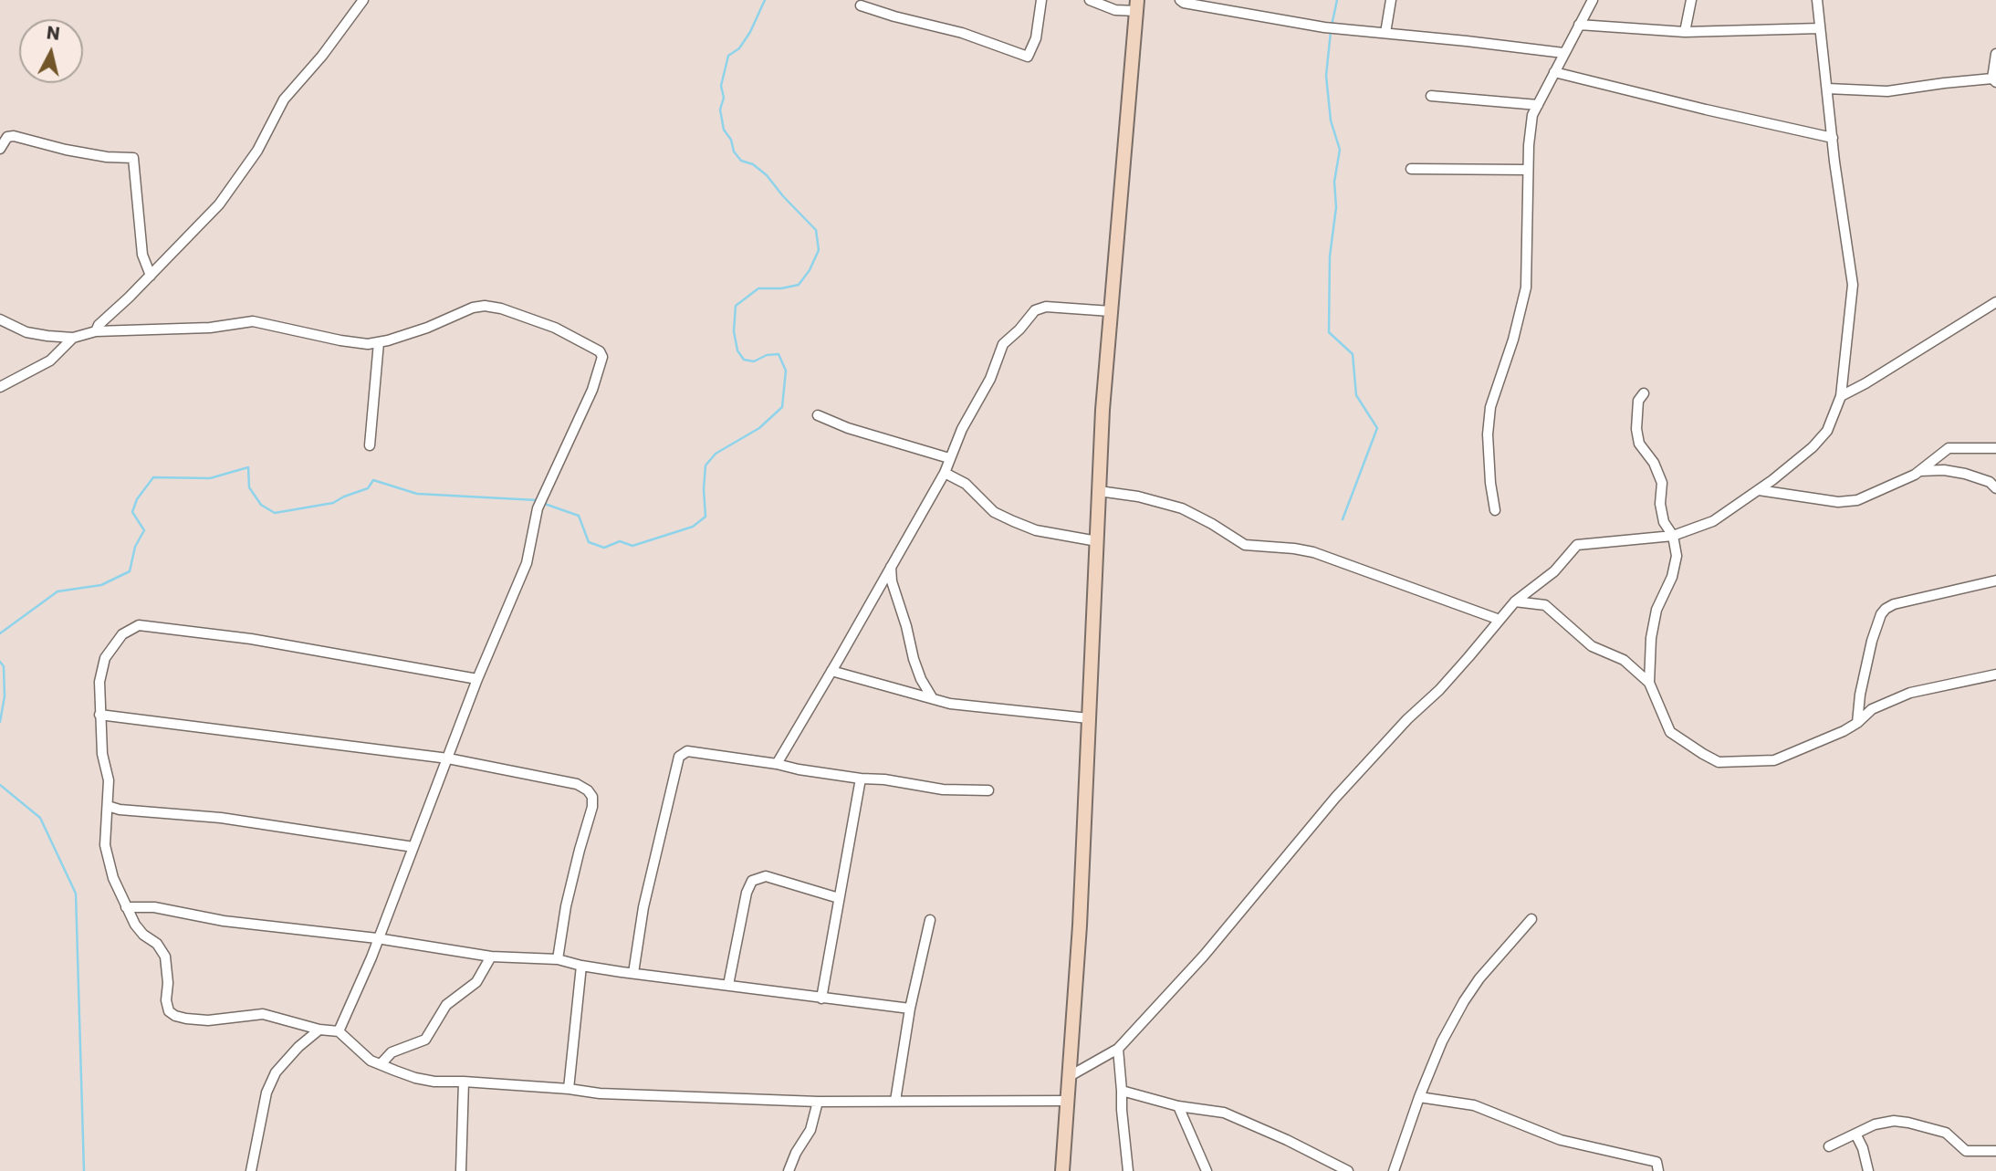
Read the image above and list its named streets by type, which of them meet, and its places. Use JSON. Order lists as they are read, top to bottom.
{
  "north": "top"
}
